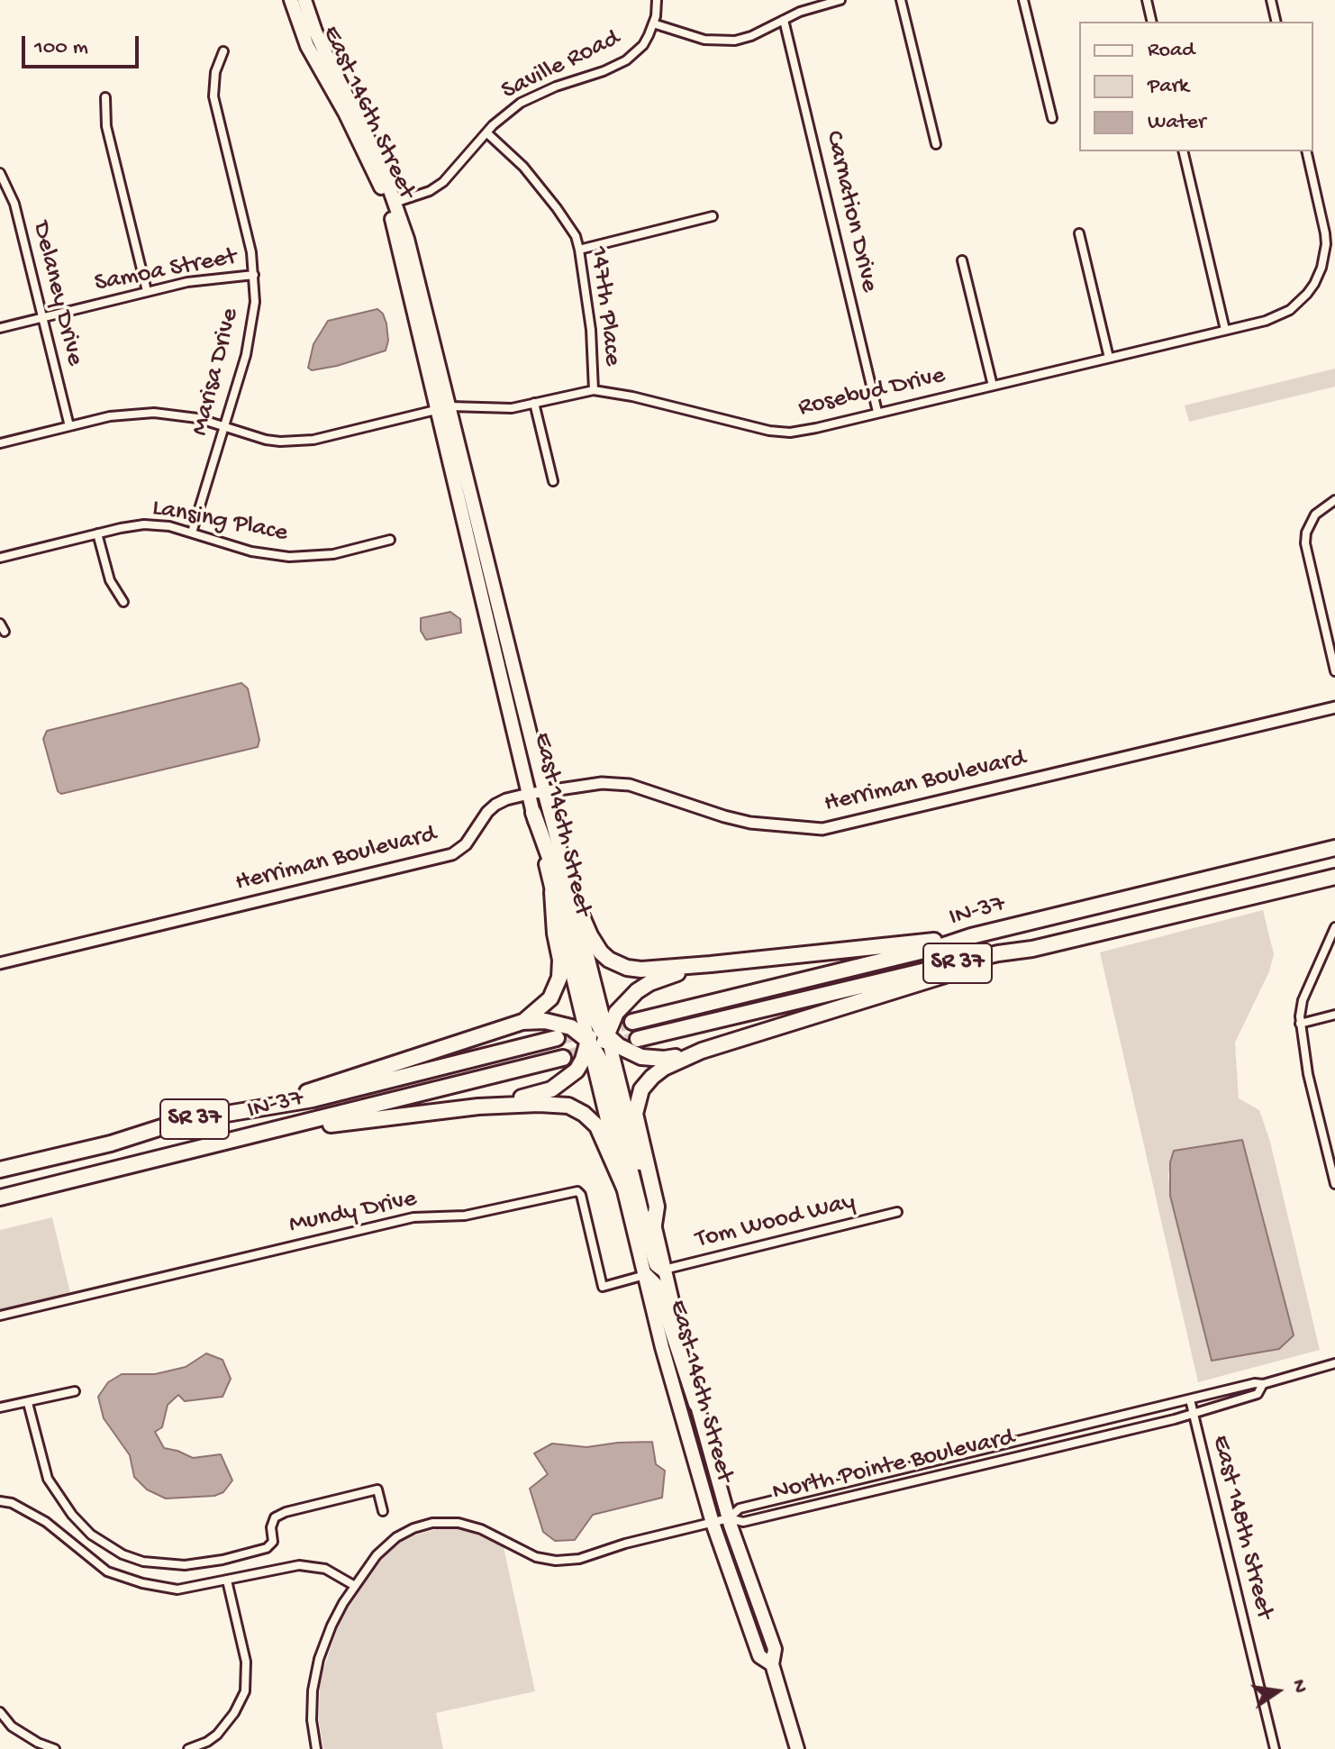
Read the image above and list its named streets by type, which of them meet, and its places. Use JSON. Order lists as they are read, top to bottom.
{
  "streets": {
    "highway": ["IN-37", "SR 37"],
    "main road": ["East 146th Street"],
    "street": [
      "Saville Road",
      "Carnation Drive",
      "Samoa Street",
      "Delaney Drive",
      "147th Place",
      "Marisa Drive",
      "Rosebud Drive",
      "Lansing Place",
      "Herriman Boulevard",
      "Mundy Drive",
      "Tom Wood Way",
      "North Pointe Boulevard",
      "East 148th Street"
    ]
  },
  "crossings": [
    ["Saville Road", "East 146th Street"],
    ["Saville Road", "147th Place"],
    ["East 146th Street", "Rosebud Drive"],
    ["East 146th Street", "Herriman Boulevard"],
    ["East 146th Street", "Mundy Drive"],
    ["East 146th Street", "Tom Wood Way"],
    ["East 146th Street", "North Pointe Boulevard"],
    ["Carnation Drive", "Rosebud Drive"],
    ["Samoa Street", "Delaney Drive"],
    ["Samoa Street", "Marisa Drive"],
    ["Delaney Drive", "Rosebud Drive"],
    ["147th Place", "Rosebud Drive"],
    ["Marisa Drive", "Rosebud Drive"],
    ["Marisa Drive", "Lansing Place"],
    ["North Pointe Boulevard", "East 148th Street"]
  ],
  "legend": ["Road", "Park", "Water"],
  "scale_bar": "100 m",
  "north": "right"
}
